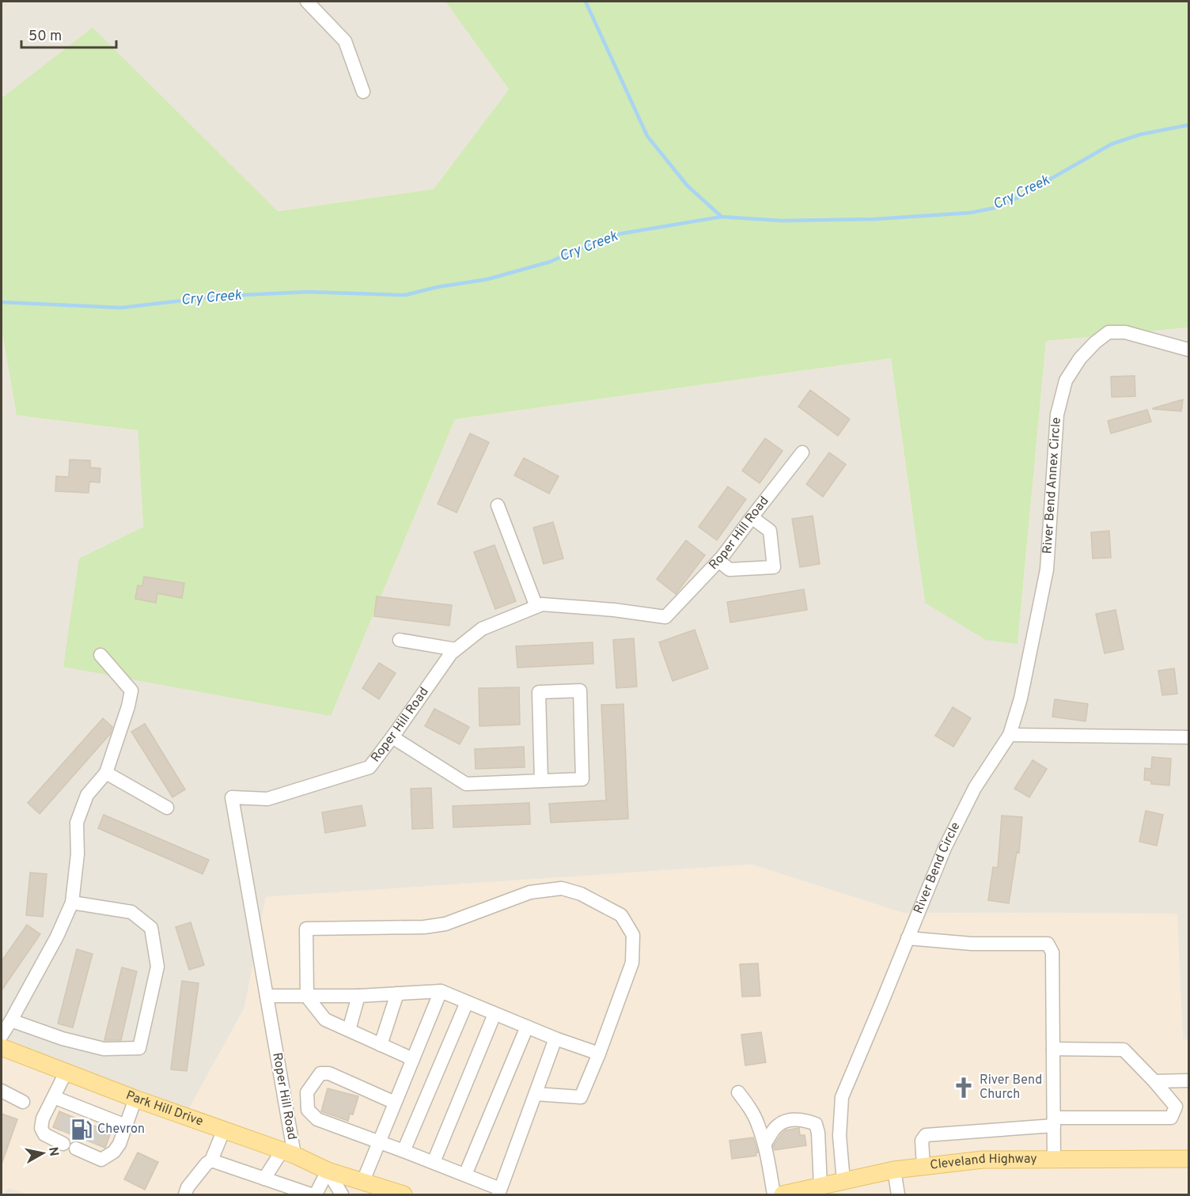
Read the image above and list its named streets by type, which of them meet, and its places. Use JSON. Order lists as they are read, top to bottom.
{
  "streets": {
    "main road": ["Park Hill Drive", "Cleveland Highway"],
    "street": ["River Bend Annex Circle", "Roper Hill Road", "River Bend Circle"]
  },
  "crossings": [
    ["River Bend Annex Circle", "River Bend Circle"],
    ["Roper Hill Road", "Park Hill Drive"],
    ["River Bend Circle", "Cleveland Highway"]
  ],
  "water": ["Cry Creek"],
  "places": {
    "church": ["River Bend Church"],
    "fuel station": ["Chevron"]
  },
  "scale_bar": "50 m",
  "north": "right"
}
